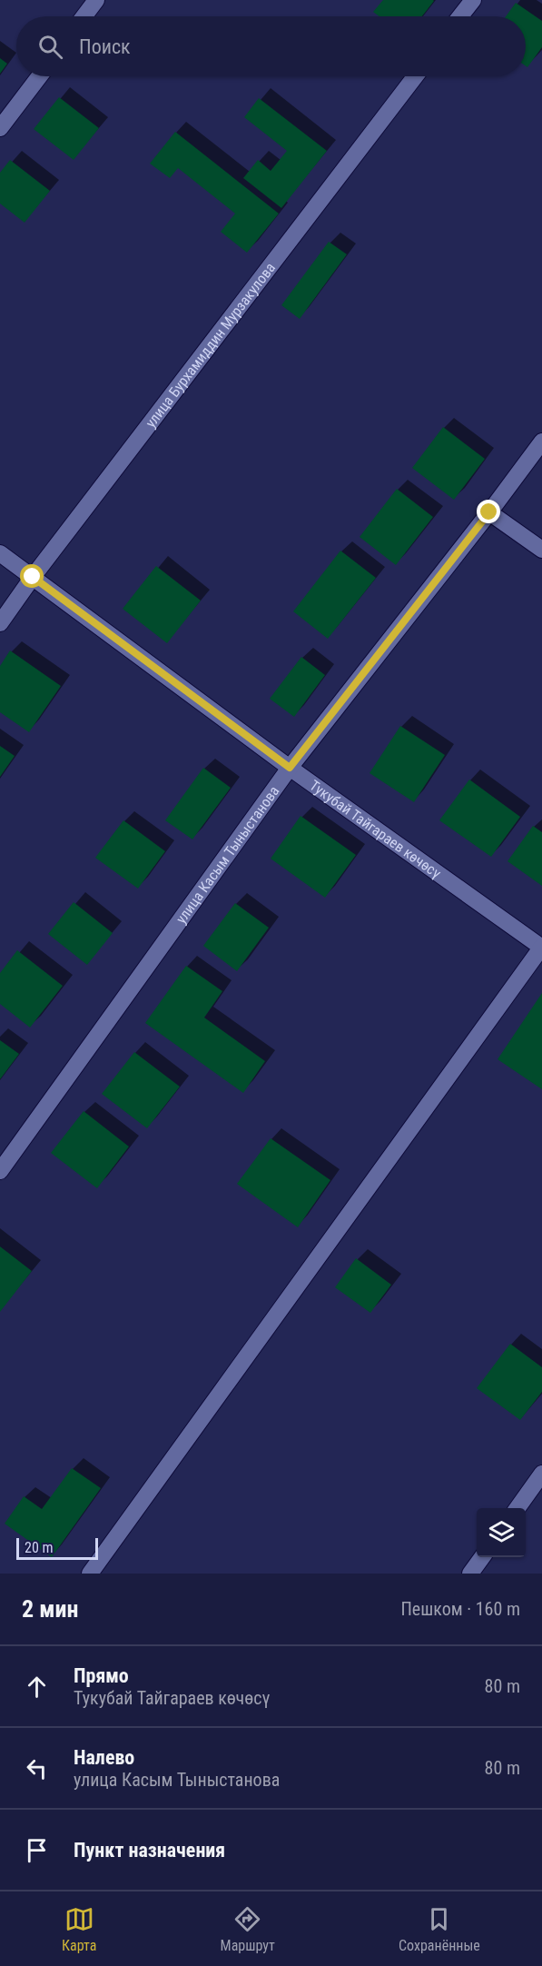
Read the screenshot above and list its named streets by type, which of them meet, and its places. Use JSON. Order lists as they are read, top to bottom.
{
  "streets": {
    "street": ["улица Бурхамиддин Мурзакулова", "Тукубай Тайгараев көчөсү", "улица Касым Тыныстанова"]
  },
  "crossings": [
    ["улица Бурхамиддин Мурзакулова", "Тукубай Тайгараев көчөсү"],
    ["Тукубай Тайгараев көчөсү", "улица Касым Тыныстанова"]
  ],
  "scale_bar": "20 m",
  "page": {
    "search": "Поиск",
    "scale": "20 m",
    "heading": ["2 мин", "Пешком · 160 m"],
    "list": [
      ["Прямо", "Тукубай Тайгараев көчөсү", "80 m"],
      ["Налево", "улица Касым Тыныстанова", "80 m"],
      "Пункт назначения"
    ],
    "nav": ["Карта", "Маршрут", "Сохранённые"]
  }
}
